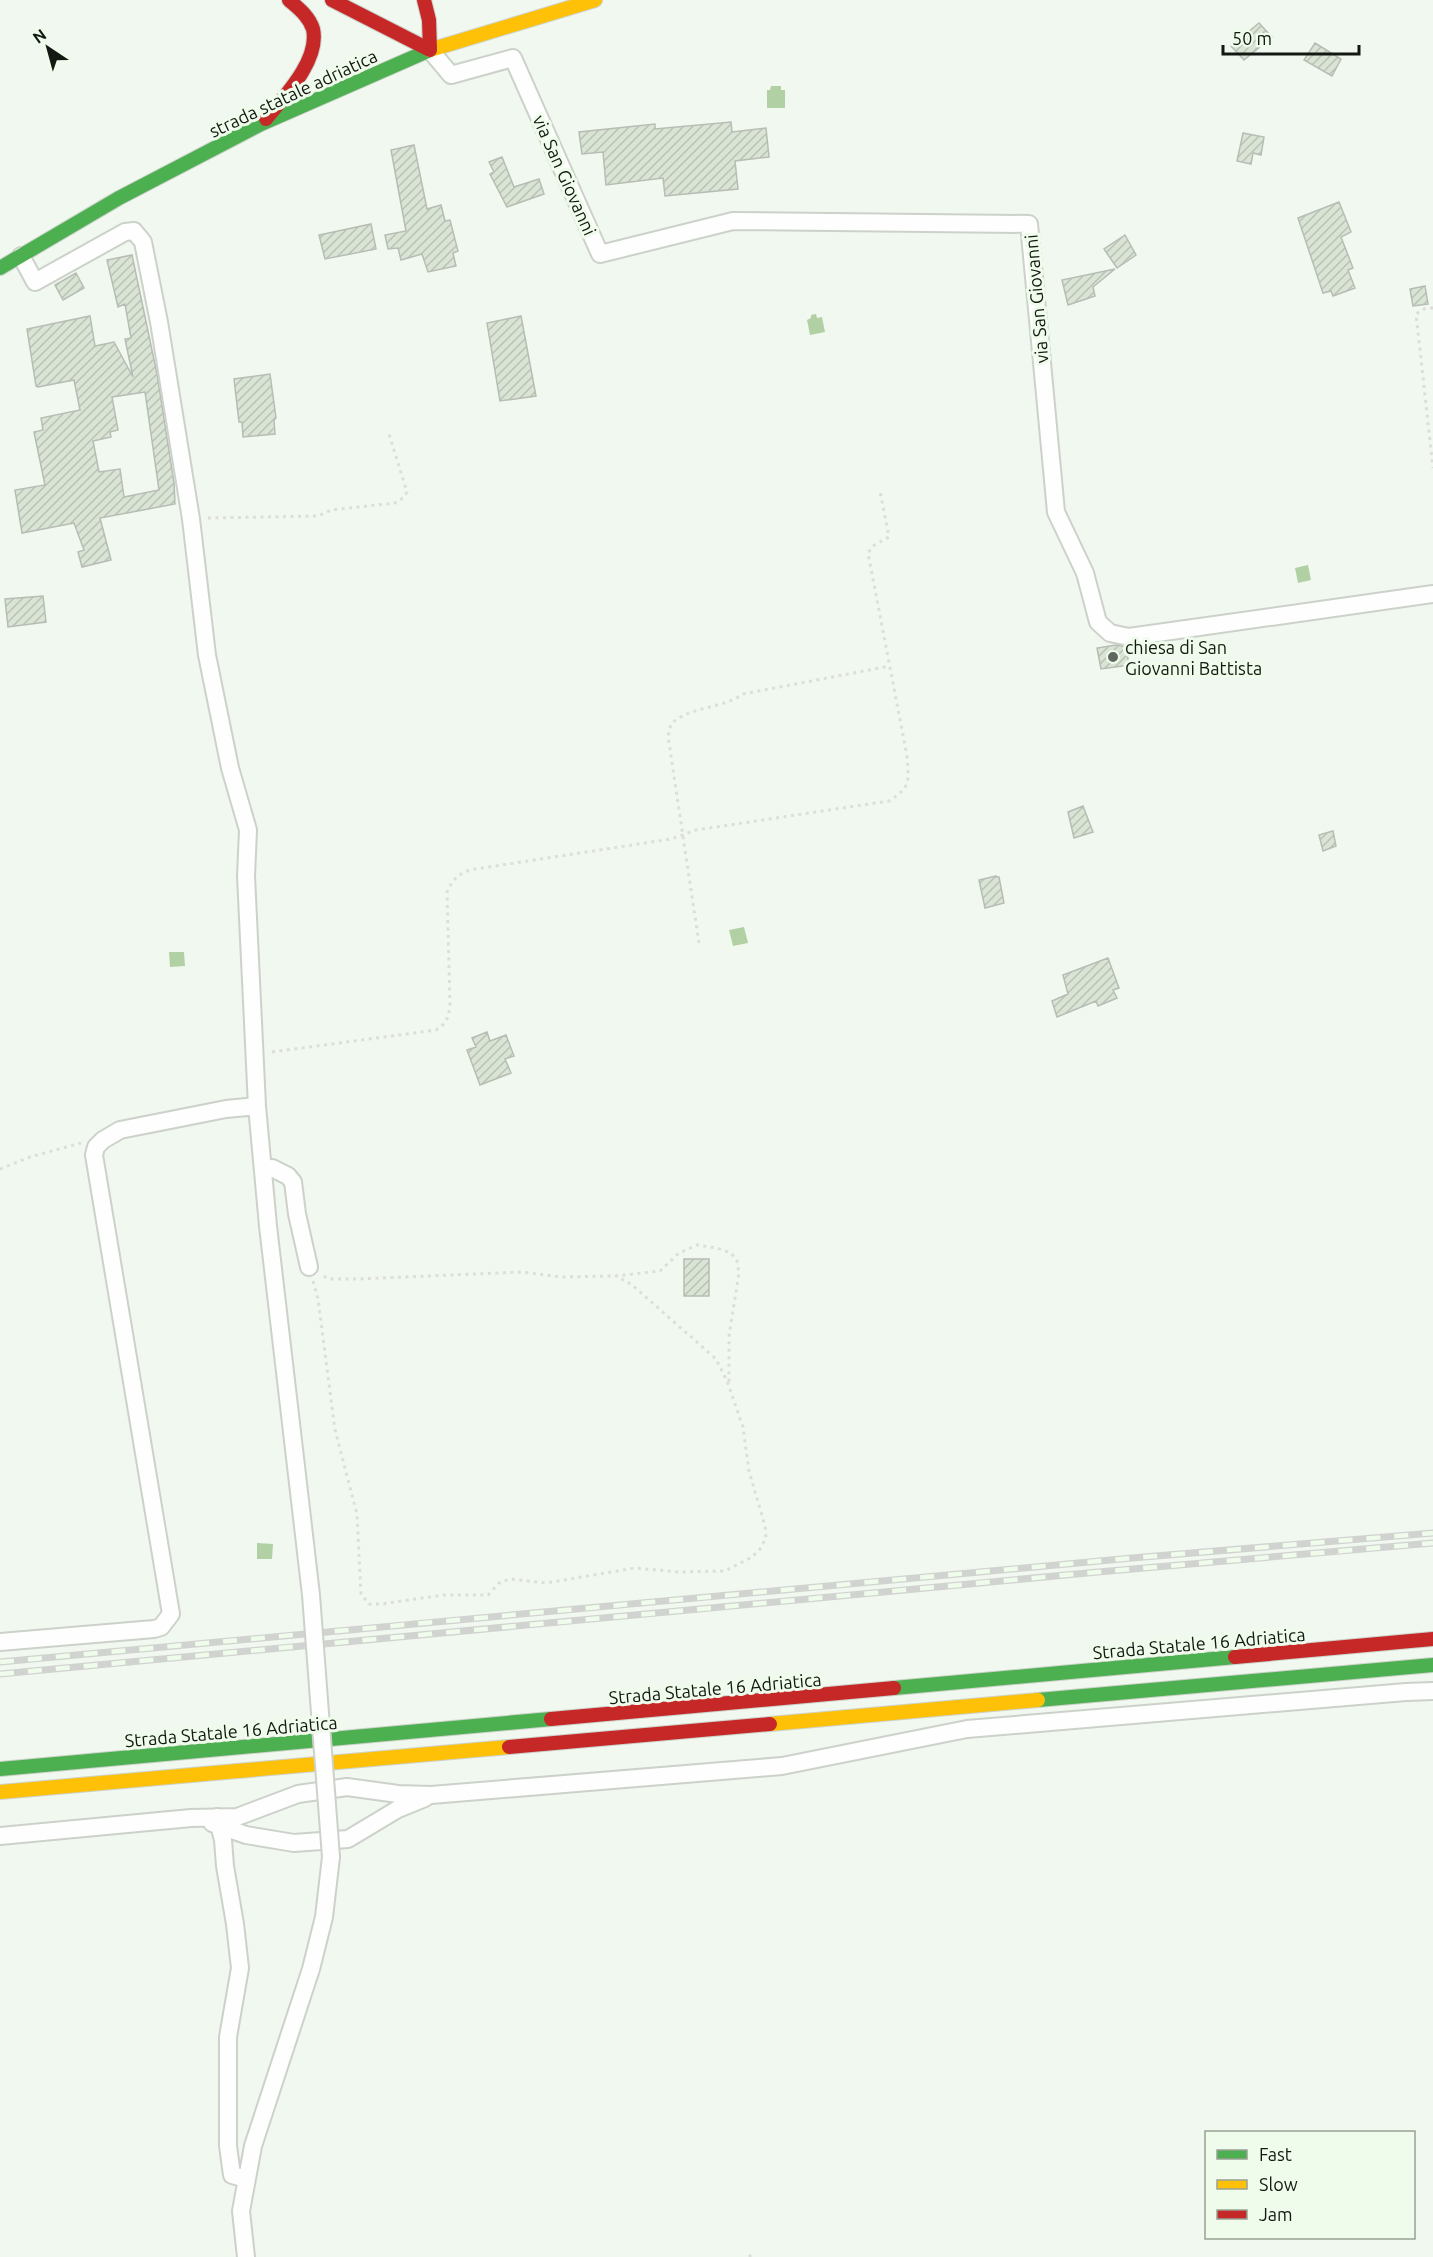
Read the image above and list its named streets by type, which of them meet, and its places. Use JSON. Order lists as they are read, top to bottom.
{
  "streets": {
    "main road": ["strada statale adriatica", "Strada Statale 16 Adriatica"],
    "street": ["via San Giovanni"]
  },
  "crossings": [
    ["strada statale adriatica", "via San Giovanni"]
  ],
  "places": ["chiesa di San Giovanni Battista"],
  "legend": ["Fast", "Slow", "Jam"],
  "scale_bar": "50 m",
  "north": "top left"
}
